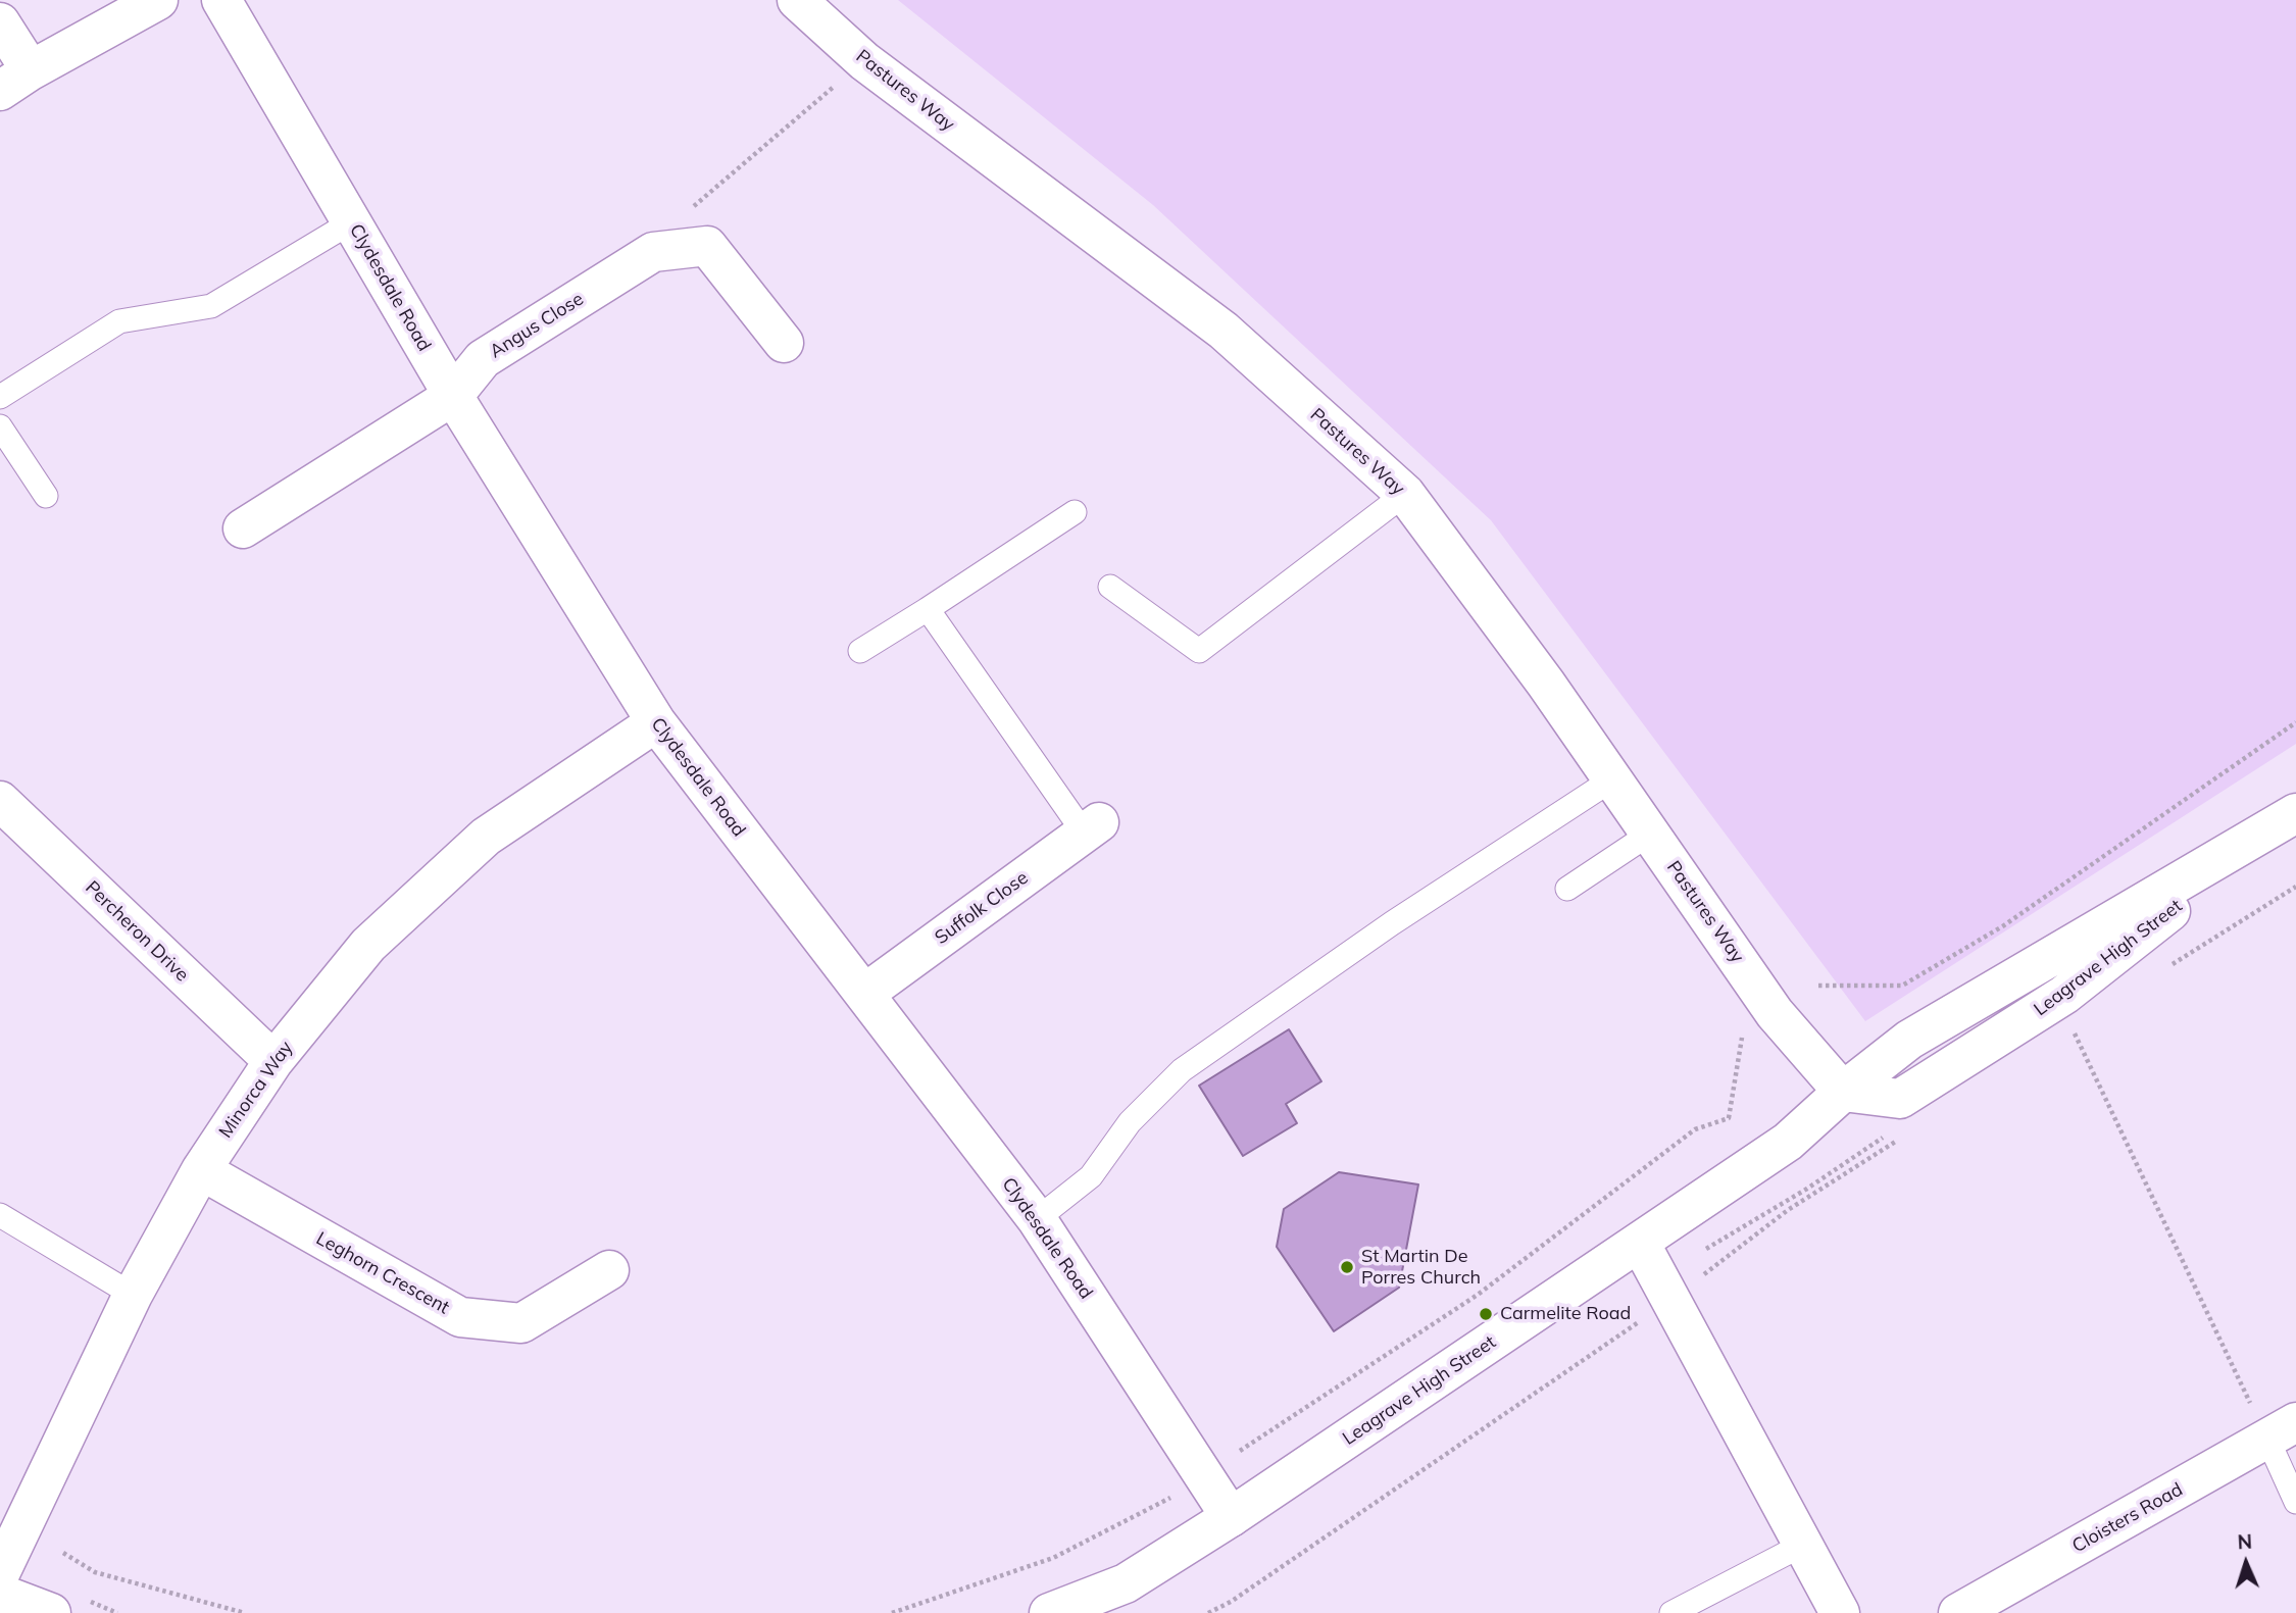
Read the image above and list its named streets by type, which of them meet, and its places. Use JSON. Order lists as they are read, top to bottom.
{
  "streets": {
    "street": [
      "Pastures Way",
      "Clydesdale Road",
      "Angus Close",
      "Suffolk Close",
      "Percheron Drive",
      "Leagrave High Street",
      "Minorca Way",
      "Leghorn Crescent",
      "Cloisters Road"
    ]
  },
  "crossings": [
    ["Pastures Way", "Leagrave High Street"],
    ["Clydesdale Road", "Angus Close"],
    ["Clydesdale Road", "Suffolk Close"],
    ["Clydesdale Road", "Leagrave High Street"],
    ["Clydesdale Road", "Minorca Way"],
    ["Percheron Drive", "Minorca Way"],
    ["Minorca Way", "Leghorn Crescent"]
  ],
  "places": ["St Martin De Porres Church", "Carmelite Road"],
  "north": "top"
}
